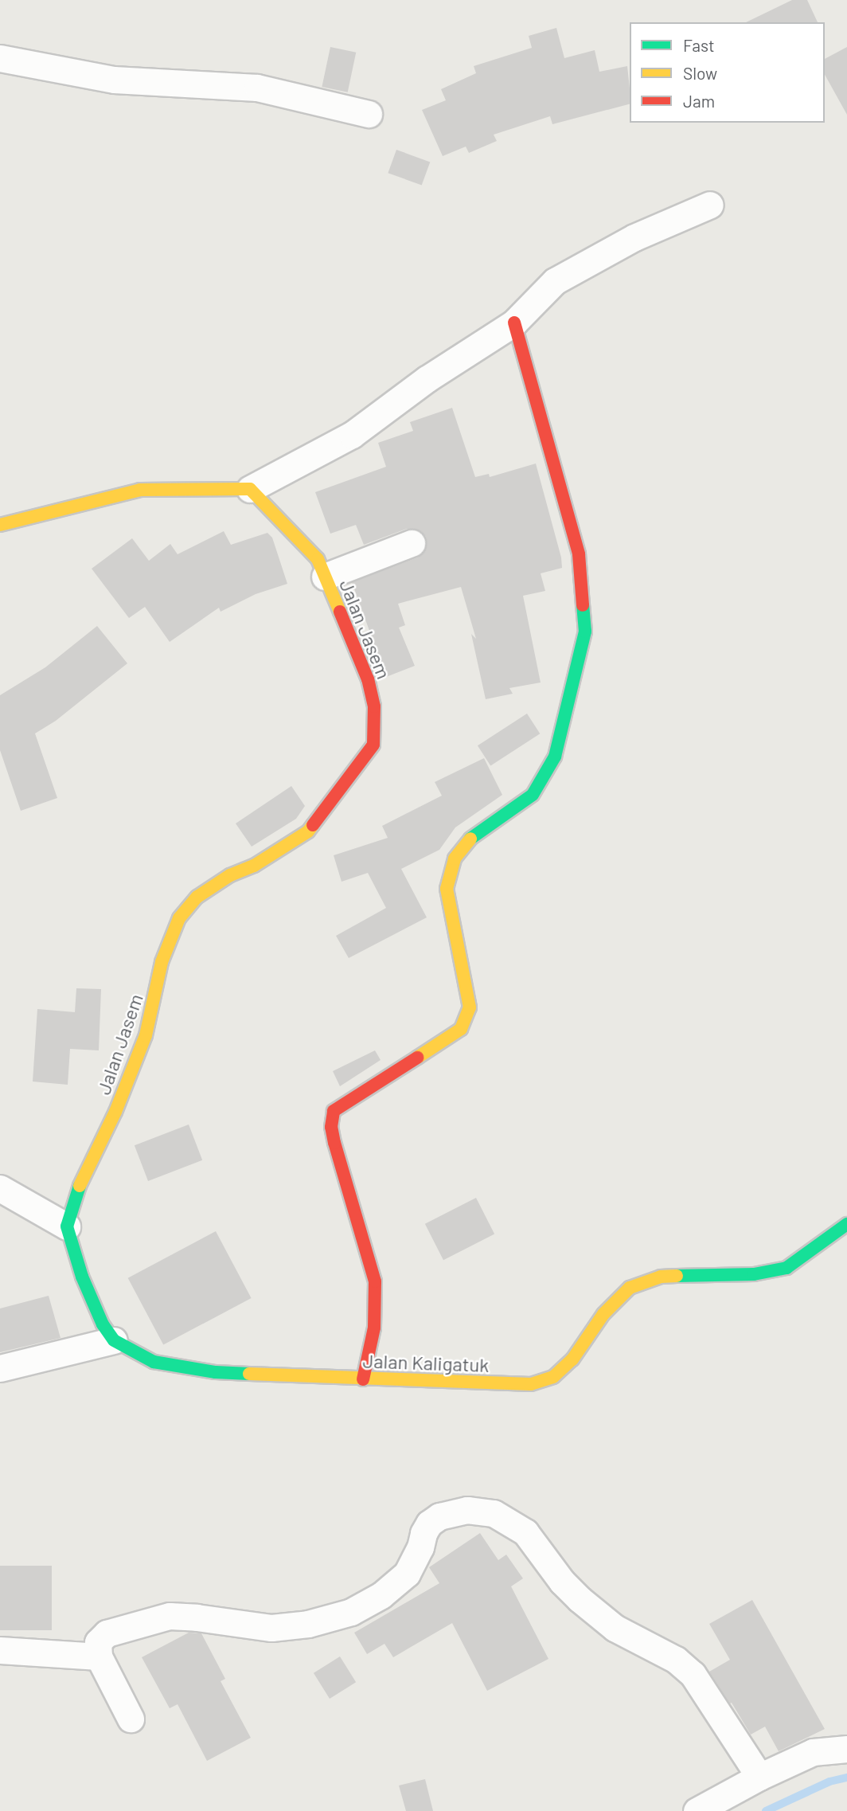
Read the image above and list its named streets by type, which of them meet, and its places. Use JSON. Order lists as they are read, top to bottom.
{
  "streets": {
    "street": ["Jalan Jasem", "Jalan Kaligatuk"]
  },
  "legend": ["Fast", "Slow", "Jam"]
}
